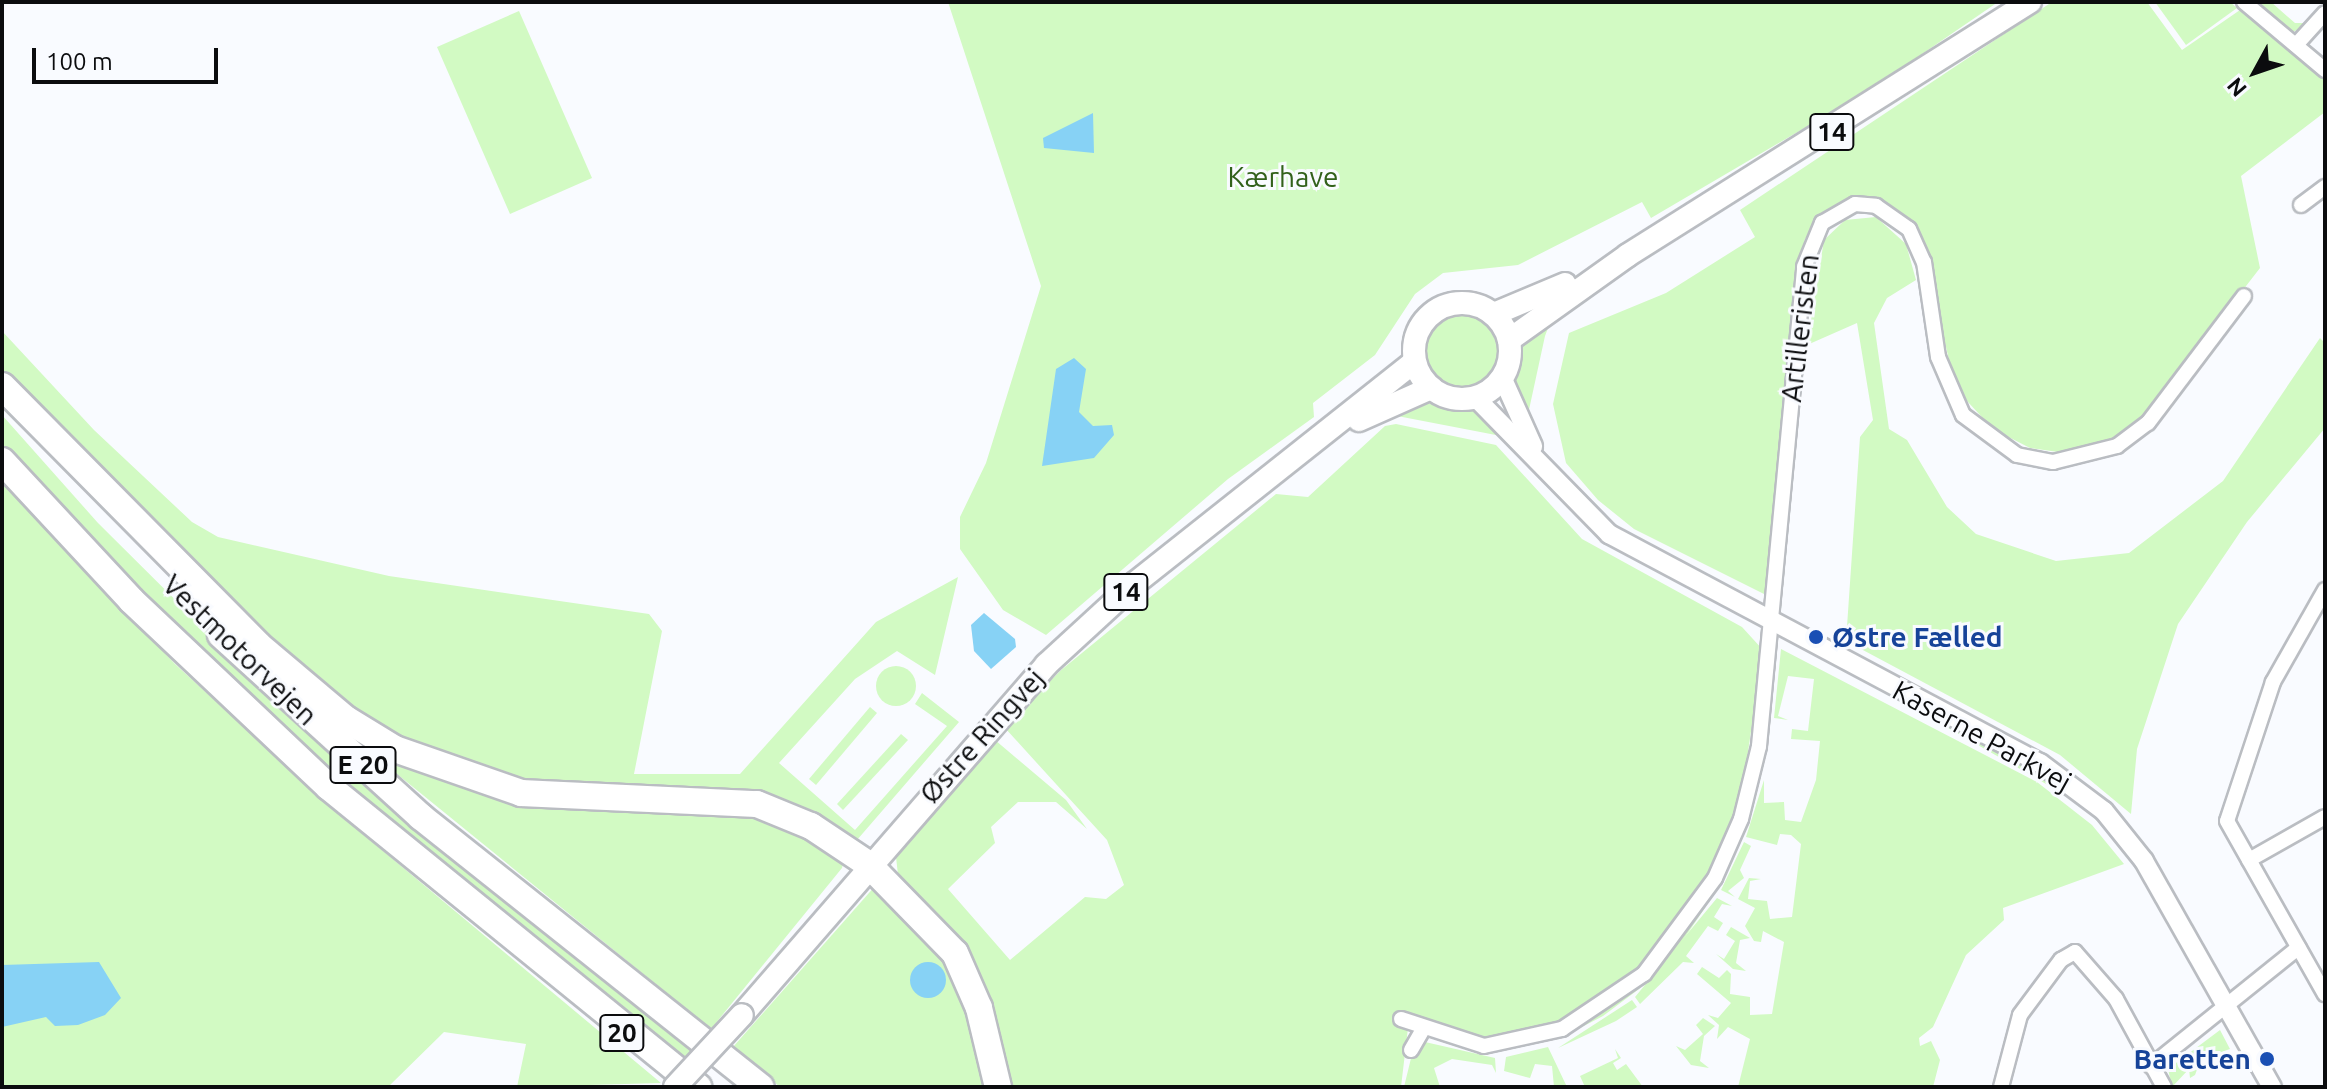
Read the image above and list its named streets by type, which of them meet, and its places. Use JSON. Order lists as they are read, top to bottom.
{
  "streets": {
    "highway": ["Vestmotorvejen", "E 20", "20"],
    "main road": ["14", "Østre Ringvej"],
    "street": ["Artilleristen", "Kaserne Parkvej"]
  },
  "crossings": [
    ["14", "Østre Ringvej"],
    ["14", "Kaserne Parkvej"],
    ["Artilleristen", "Kaserne Parkvej"],
    ["Vestmotorvejen", "20"],
    ["Østre Ringvej", "Kaserne Parkvej"],
    ["Østre Ringvej", "E 20"]
  ],
  "parks": ["Kærhave"],
  "places": ["Østre Fælled", "Baretten"],
  "scale_bar": "100 m",
  "north": "bottom left"
}
